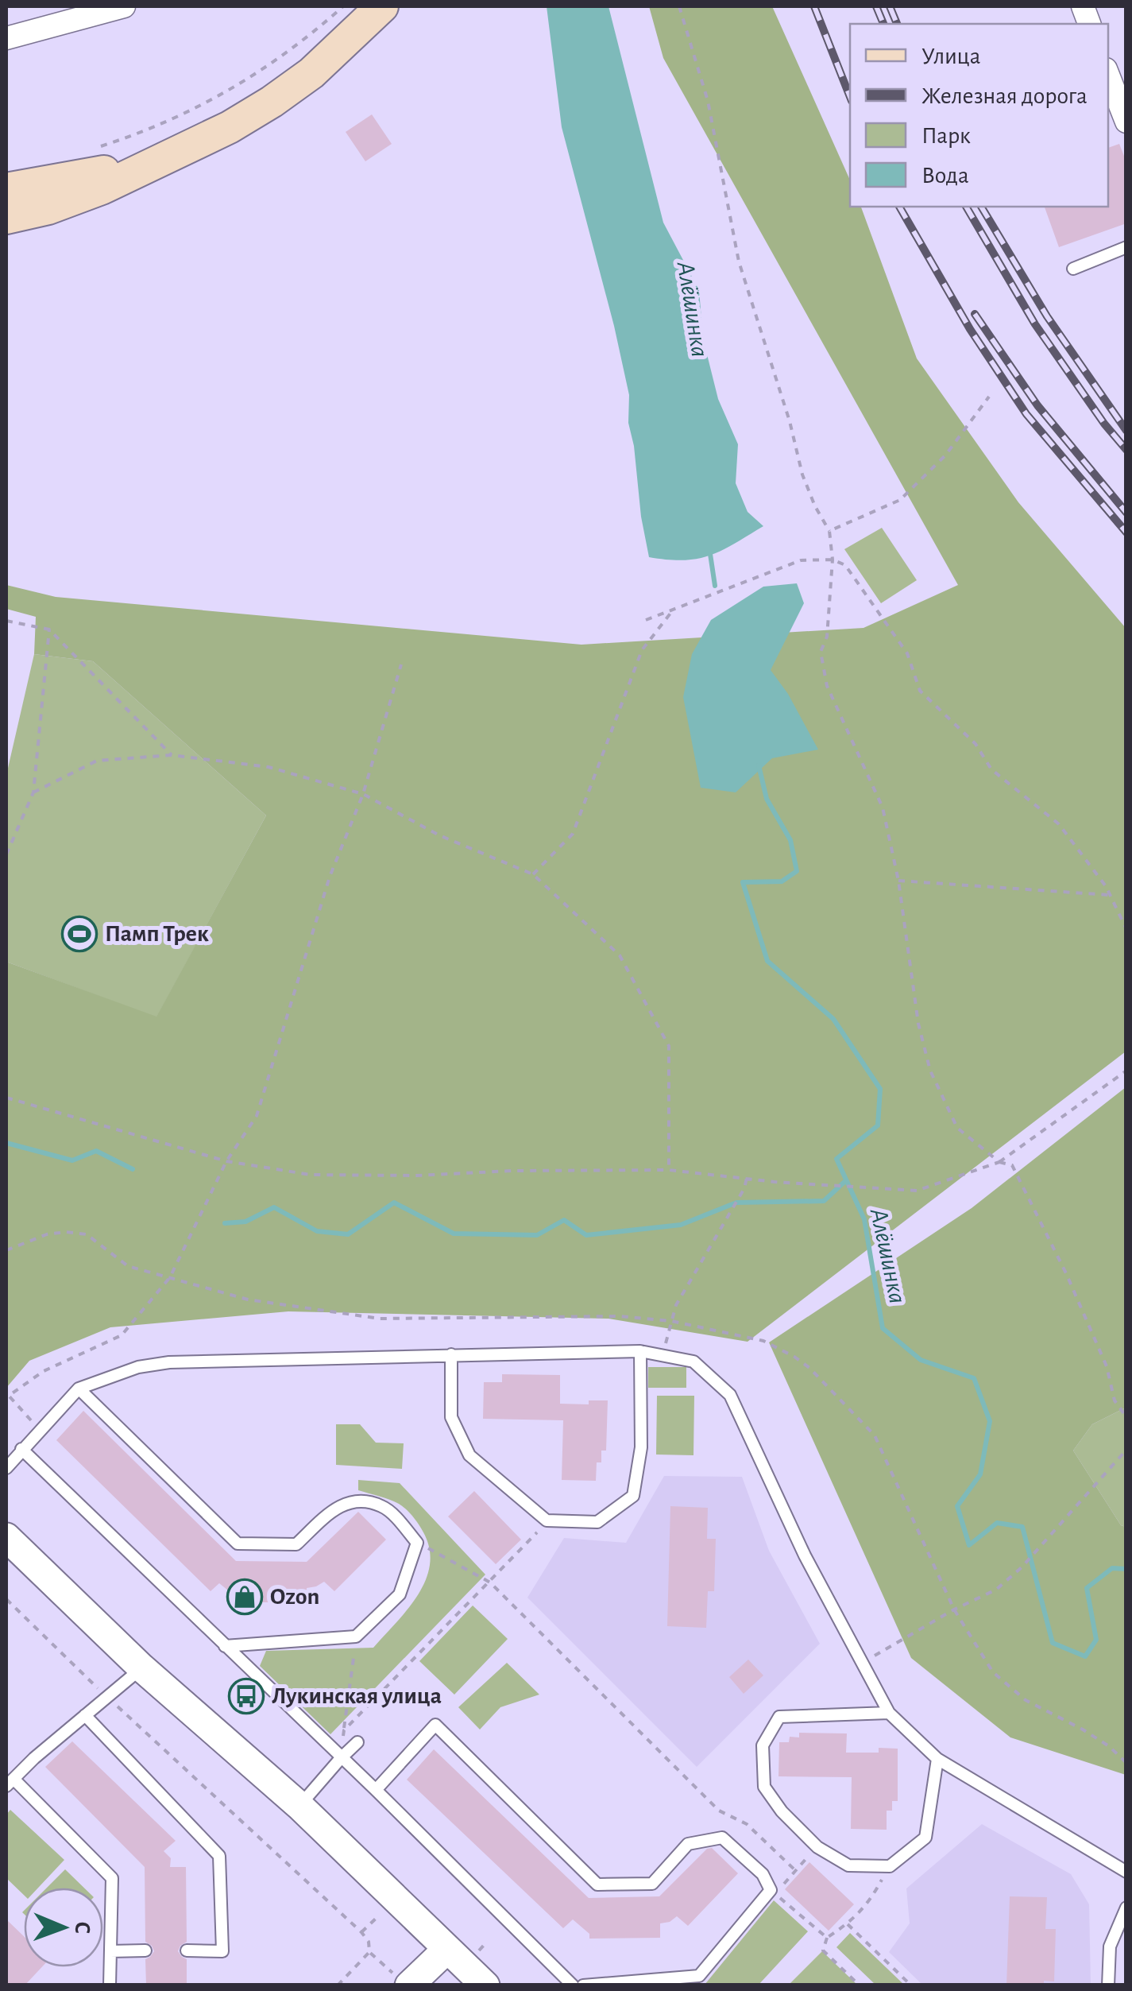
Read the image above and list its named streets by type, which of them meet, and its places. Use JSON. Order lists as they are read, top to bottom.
{
  "water": ["Алёшинка"],
  "places": {
    "sports": ["Памп Трек"],
    "shop": ["Ozon"],
    "bus stop": ["Лукинская улица"]
  },
  "legend": [
    "Улица",
    "Железная дорога",
    "Парк",
    "Вода"
  ],
  "north": "right"
}
